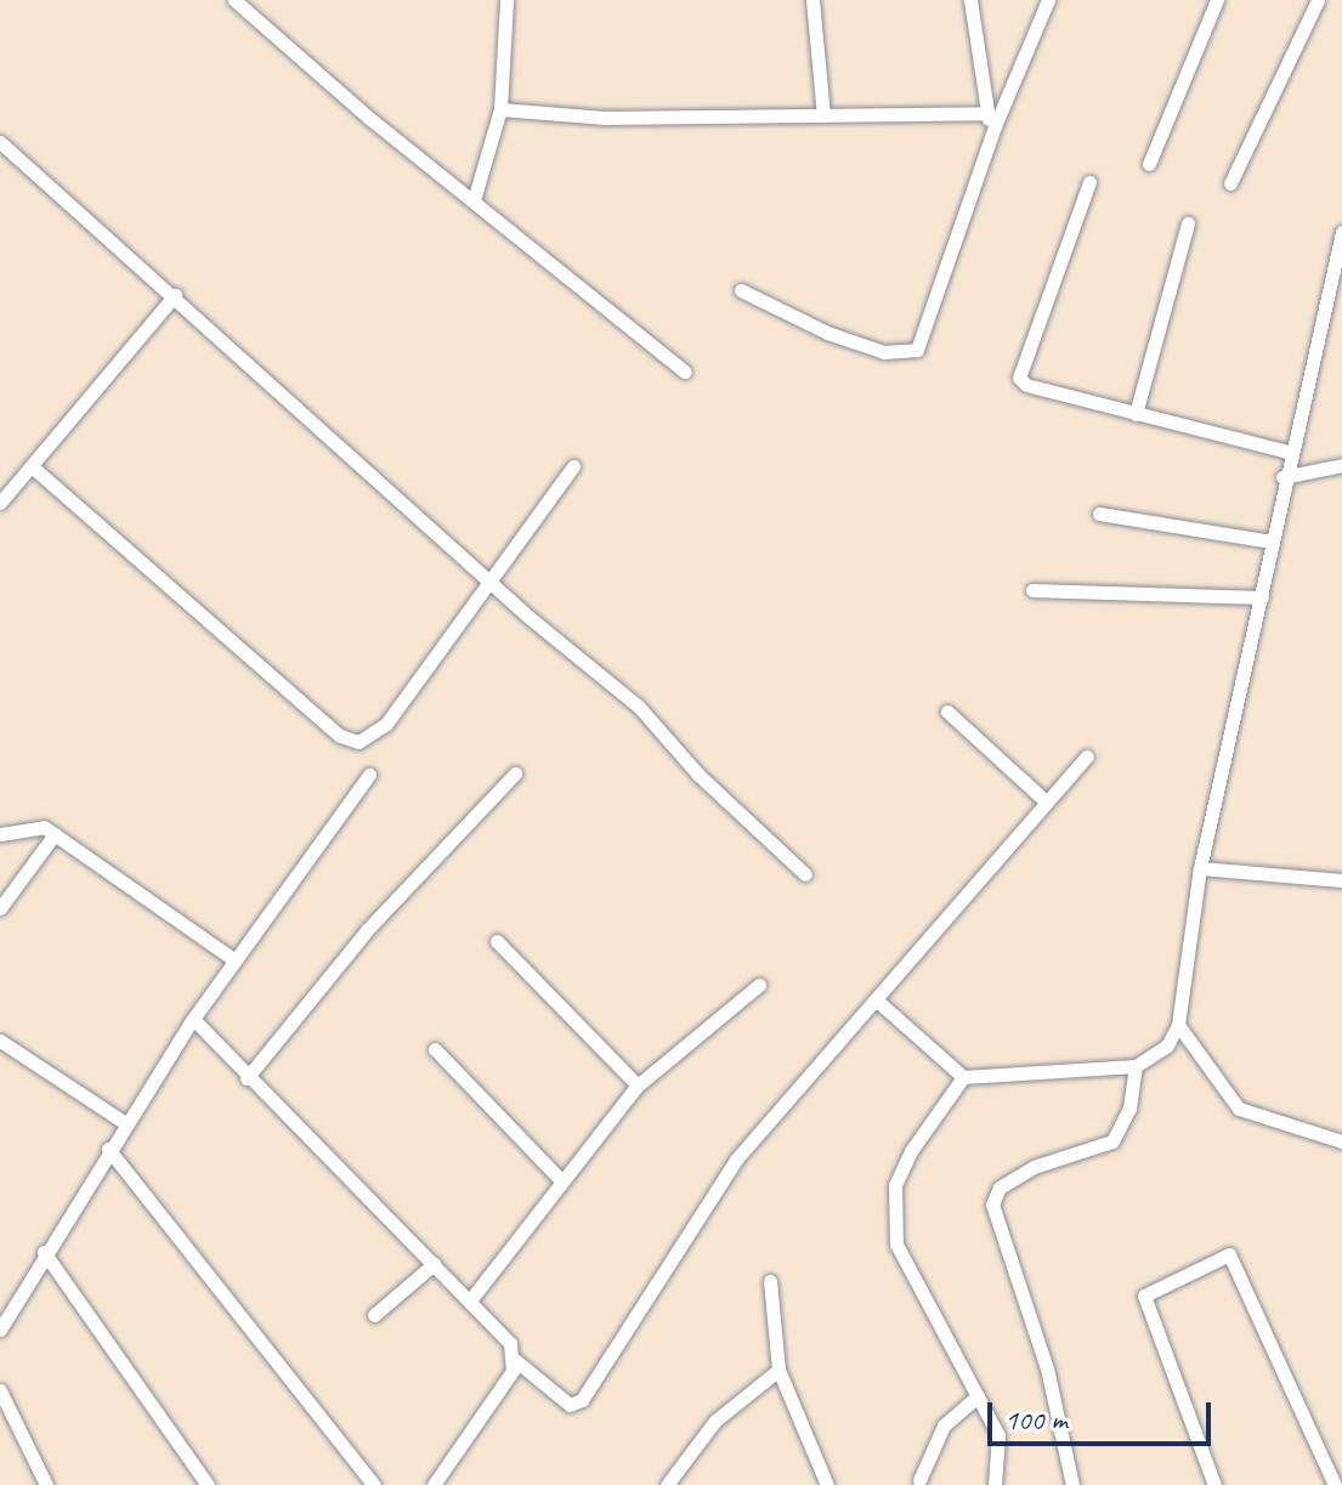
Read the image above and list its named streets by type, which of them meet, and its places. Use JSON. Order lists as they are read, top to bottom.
{
  "scale_bar": "100 m"
}
